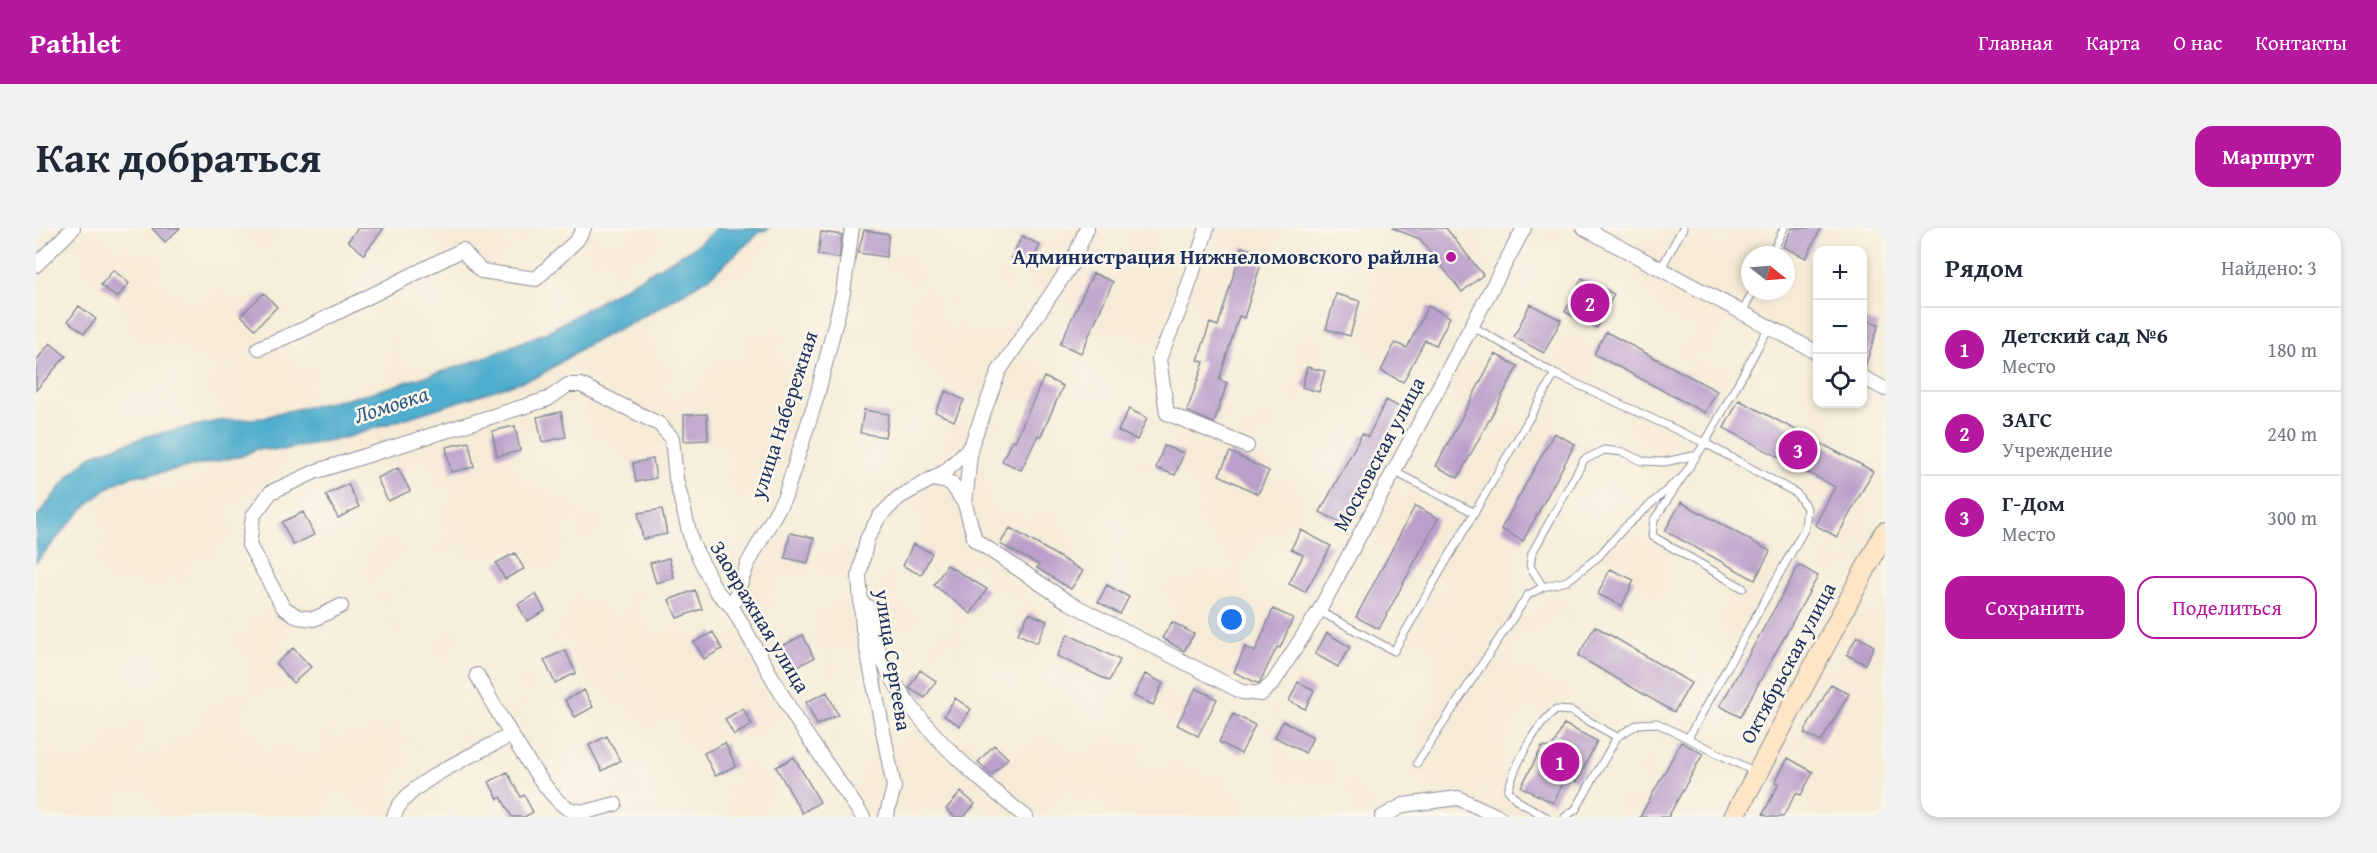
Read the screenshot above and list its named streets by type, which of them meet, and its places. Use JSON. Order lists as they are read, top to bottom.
{
  "streets": {
    "main road": ["Октябрьская улица"],
    "street": [
      "улица Набережная",
      "Московская улица",
      "Заовражная улица",
      "улица Сергеева"
    ]
  },
  "crossings": [
    ["улица Набережная", "Заовражная улица"]
  ],
  "water": ["Ломовка"],
  "places": ["Администрация Нижнеломовского райлна"],
  "north": "right",
  "page": {
    "header": "Pathlet",
    "nav": [
      "Главная",
      "Карта",
      "О нас",
      "Контакты"
    ],
    "title": "Как добраться",
    "buttons": [
      "Маршрут",
      ["Сохранить", "Поделиться"]
    ],
    "heading": ["Рядом", "Найдено: 3"],
    "map_buttons": ["+", "−"],
    "pins": ["2", "3", "1"],
    "list": [
      {
        "mark": "1",
        "name": "Детский сад №6",
        "note": "Место",
        "value": "180 m"
      },
      {
        "mark": "2",
        "name": "ЗАГС",
        "note": "Учреждение",
        "value": "240 m"
      },
      {
        "mark": "3",
        "name": "Г-Дом",
        "note": "Место",
        "value": "300 m"
      }
    ]
  }
}
